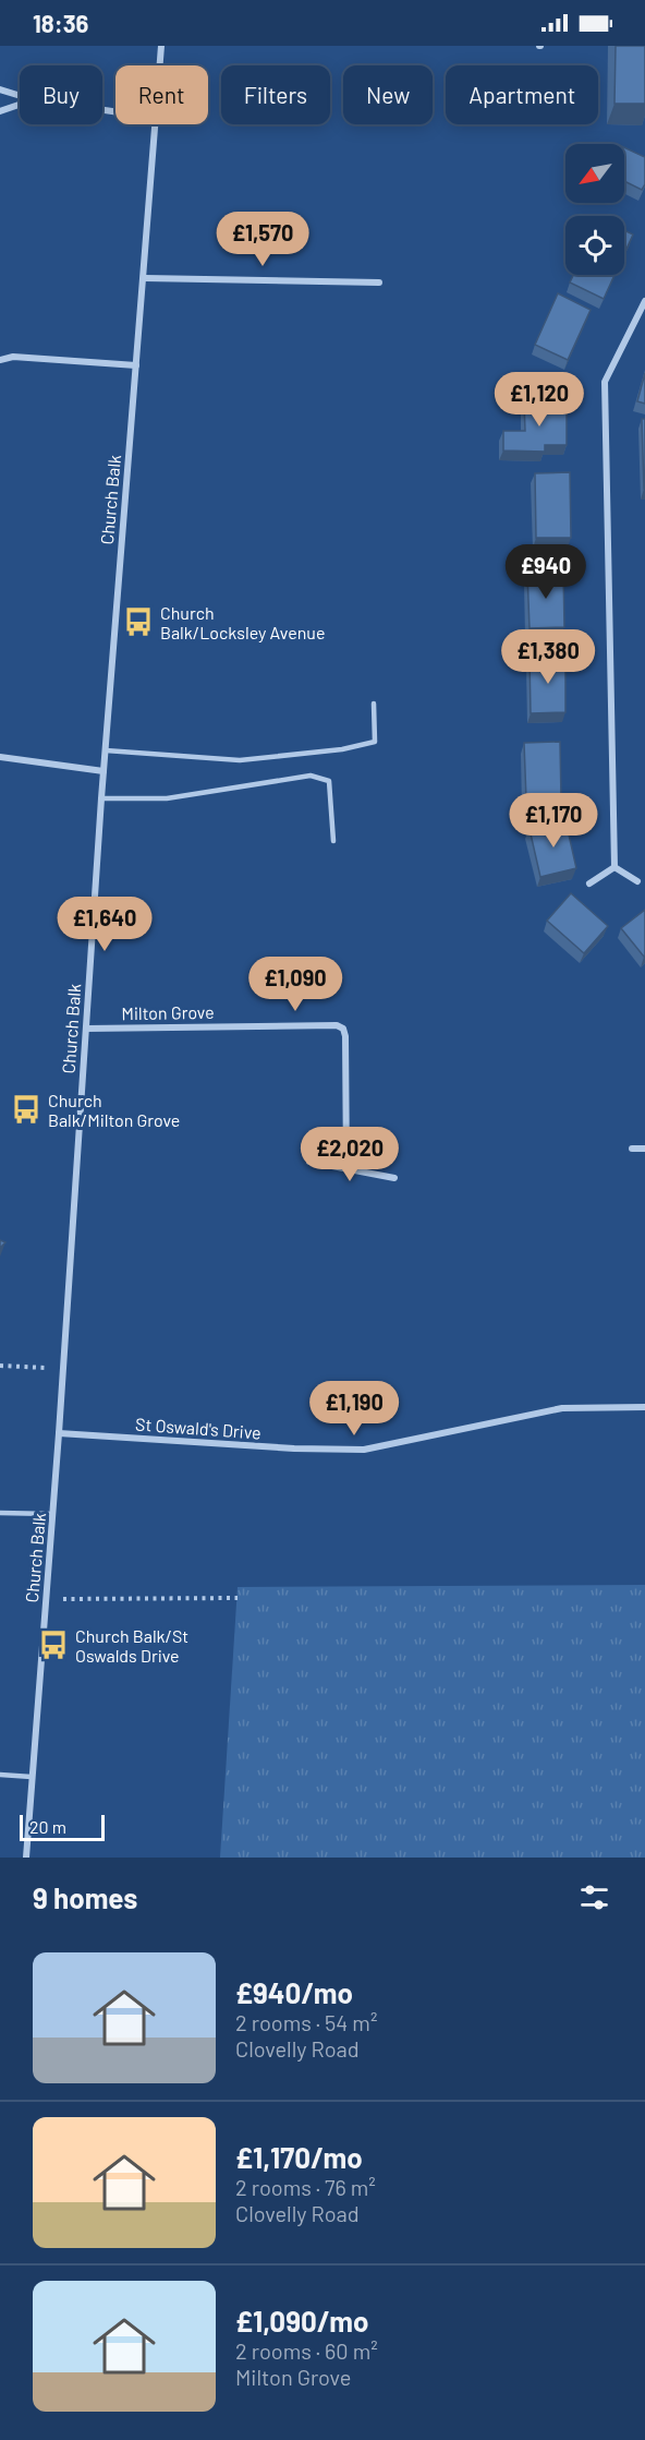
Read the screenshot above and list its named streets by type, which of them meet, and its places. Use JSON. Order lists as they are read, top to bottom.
{
  "streets": {
    "street": ["Church Balk", "Milton Grove", "St Oswald's Drive"]
  },
  "crossings": [
    ["Church Balk", "Milton Grove"],
    ["Church Balk", "St Oswald's Drive"]
  ],
  "places": {
    "bus stop": ["Church Balk/Locksley Avenue", "Church Balk/Milton Grove", "Church Balk/St Oswalds Drive"]
  },
  "scale_bar": "20 m",
  "north": "bottom left",
  "page": {
    "status": "18:36",
    "chip": [
      "Buy",
      "Rent",
      "Filters",
      "New",
      "Apartment"
    ],
    "price": [
      "£1,570",
      "£1,120",
      "£940",
      "£1,380",
      "£1,170",
      "£1,640",
      "£1,090",
      "£2,020",
      "£1,190"
    ],
    "scale": "20 m",
    "heading": "9 homes",
    "list": [
      {
        "name": "£940/mo",
        "note": "2 rooms · 54 m² · Clovelly Road"
      },
      {
        "name": "£1,170/mo",
        "note": "2 rooms · 76 m² · Clovelly Road"
      },
      {
        "name": "£1,090/mo",
        "note": "2 rooms · 60 m² · Milton Grove"
      }
    ]
  }
}
